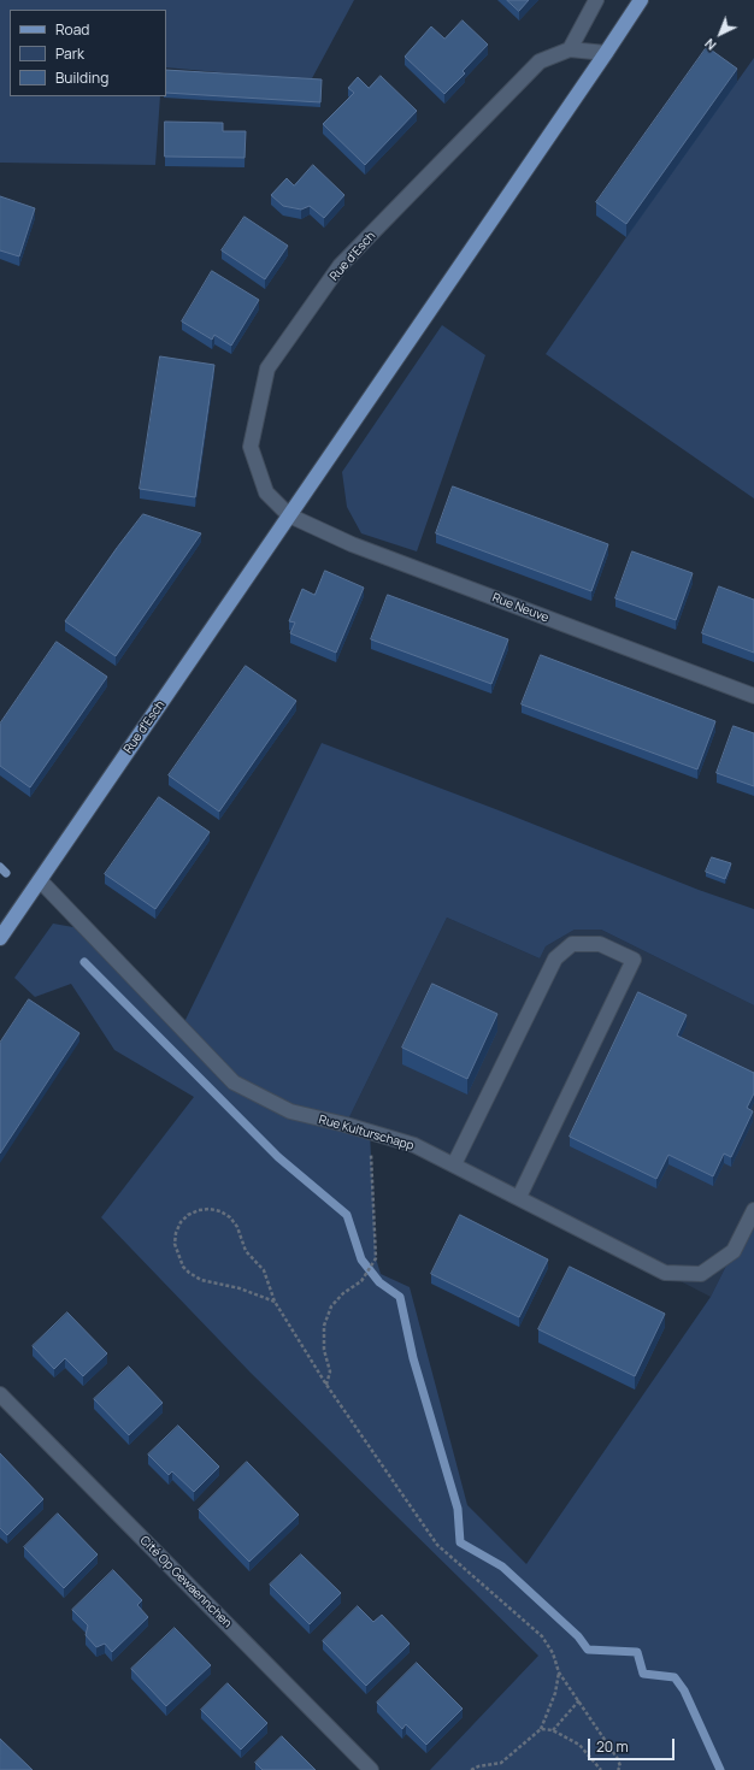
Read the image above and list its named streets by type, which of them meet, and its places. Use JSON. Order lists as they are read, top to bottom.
{
  "streets": {
    "main road": ["Rue d'Esch"],
    "street": ["Rue Neuve", "Rue Kulturschapp", "Cité Op Gewaennchen"]
  },
  "crossings": [
    ["Rue d'Esch", "Rue Neuve"],
    ["Rue d'Esch", "Rue Kulturschapp"]
  ],
  "legend": ["Road", "Park", "Building"],
  "scale_bar": "20 m",
  "north": "bottom left"
}
